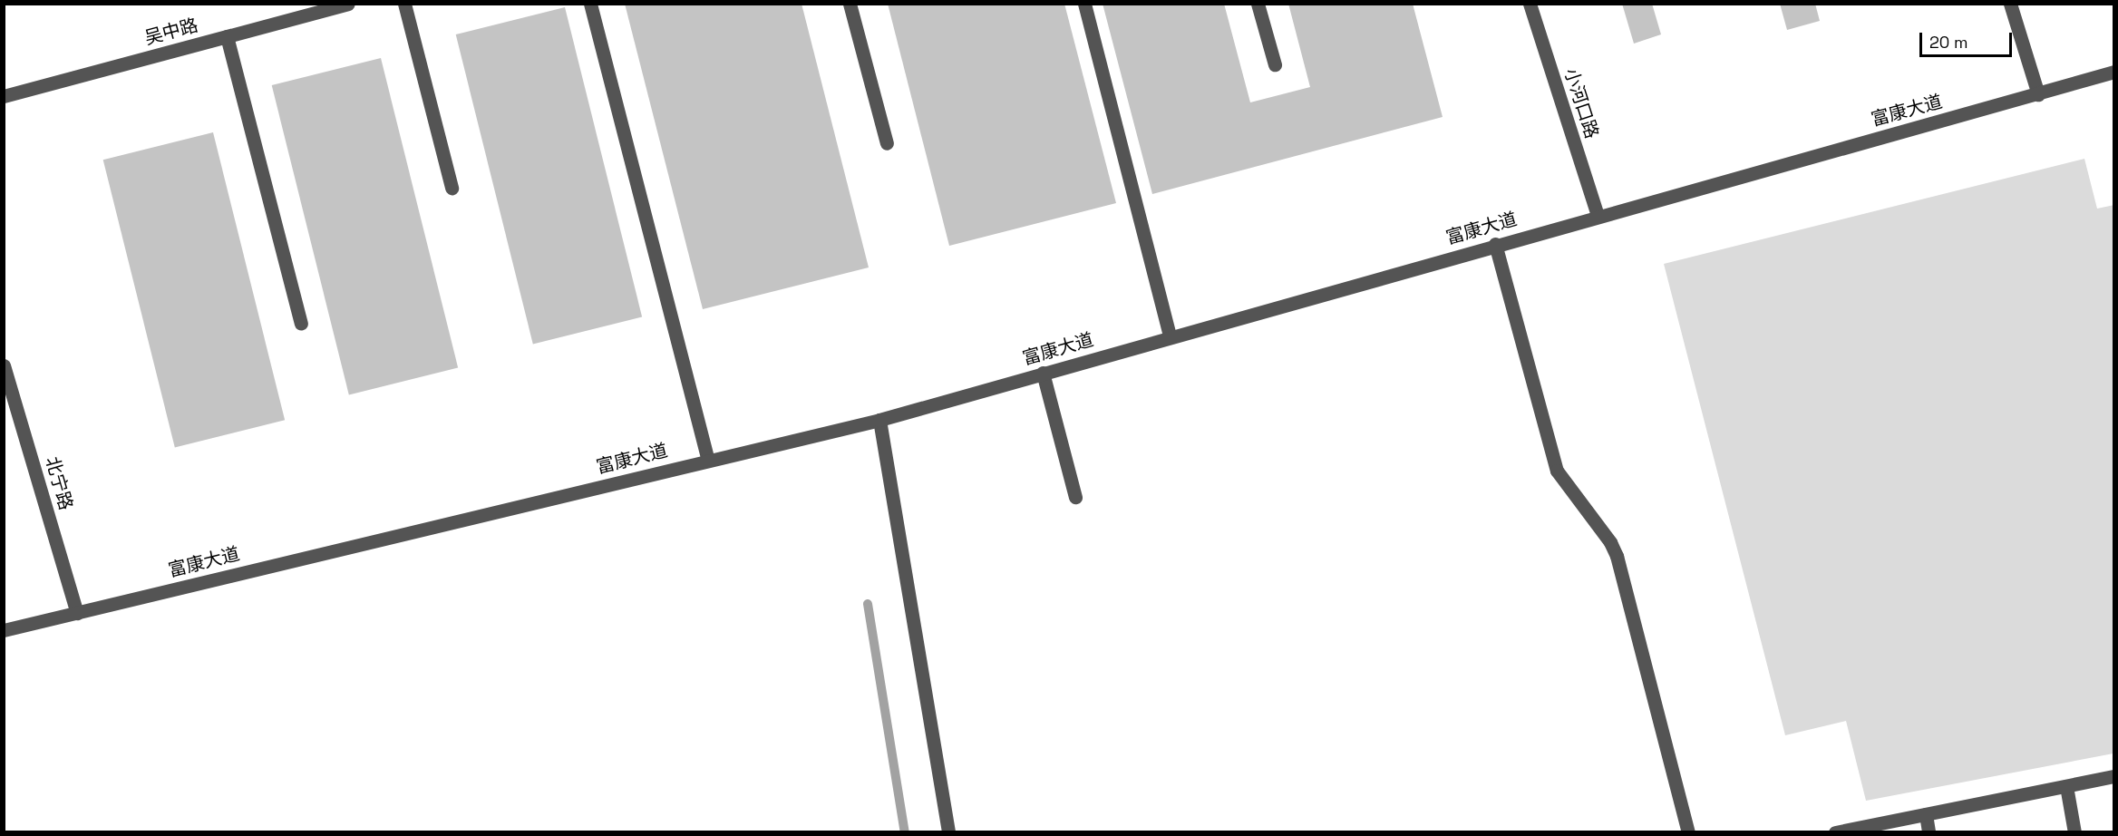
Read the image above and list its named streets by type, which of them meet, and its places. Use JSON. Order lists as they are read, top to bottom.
{
  "streets": {
    "street": [
      "吴中路",
      "小河口路",
      "富康大道",
      "北宁路"
    ]
  },
  "crossings": [
    ["小河口路", "富康大道"],
    ["富康大道", "北宁路"]
  ],
  "scale_bar": "20 m"
}
